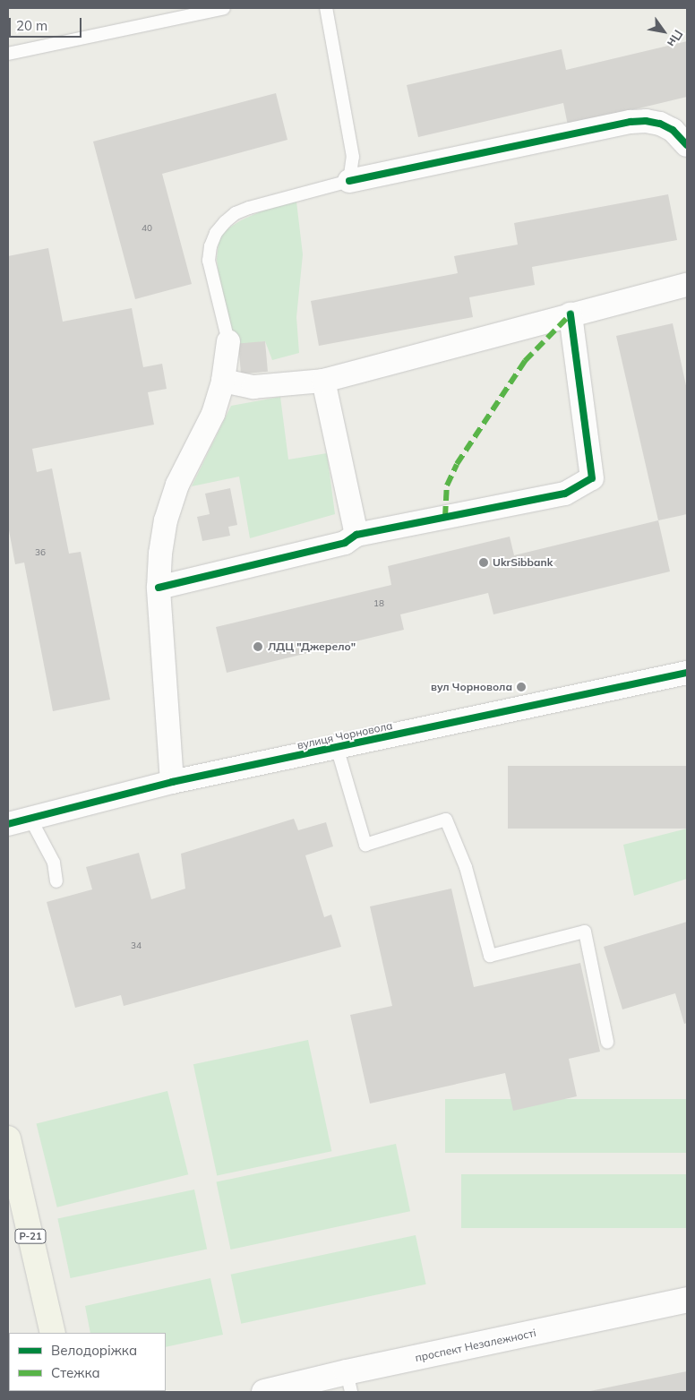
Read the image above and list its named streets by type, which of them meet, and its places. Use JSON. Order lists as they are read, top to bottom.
{
  "streets": {
    "main road": ["Р-21", "проспект Незалежності"],
    "street": ["вулиця Чорновола"]
  },
  "places": ["UkrSibbank", "ЛДЦ \"Джерело\"", "вул Чорновола"],
  "house_numbers": [
    "40",
    "36",
    "18",
    "34"
  ],
  "legend": ["Велодоріжка", "Стежка"],
  "scale_bar": "20 m",
  "north": "bottom right"
}
